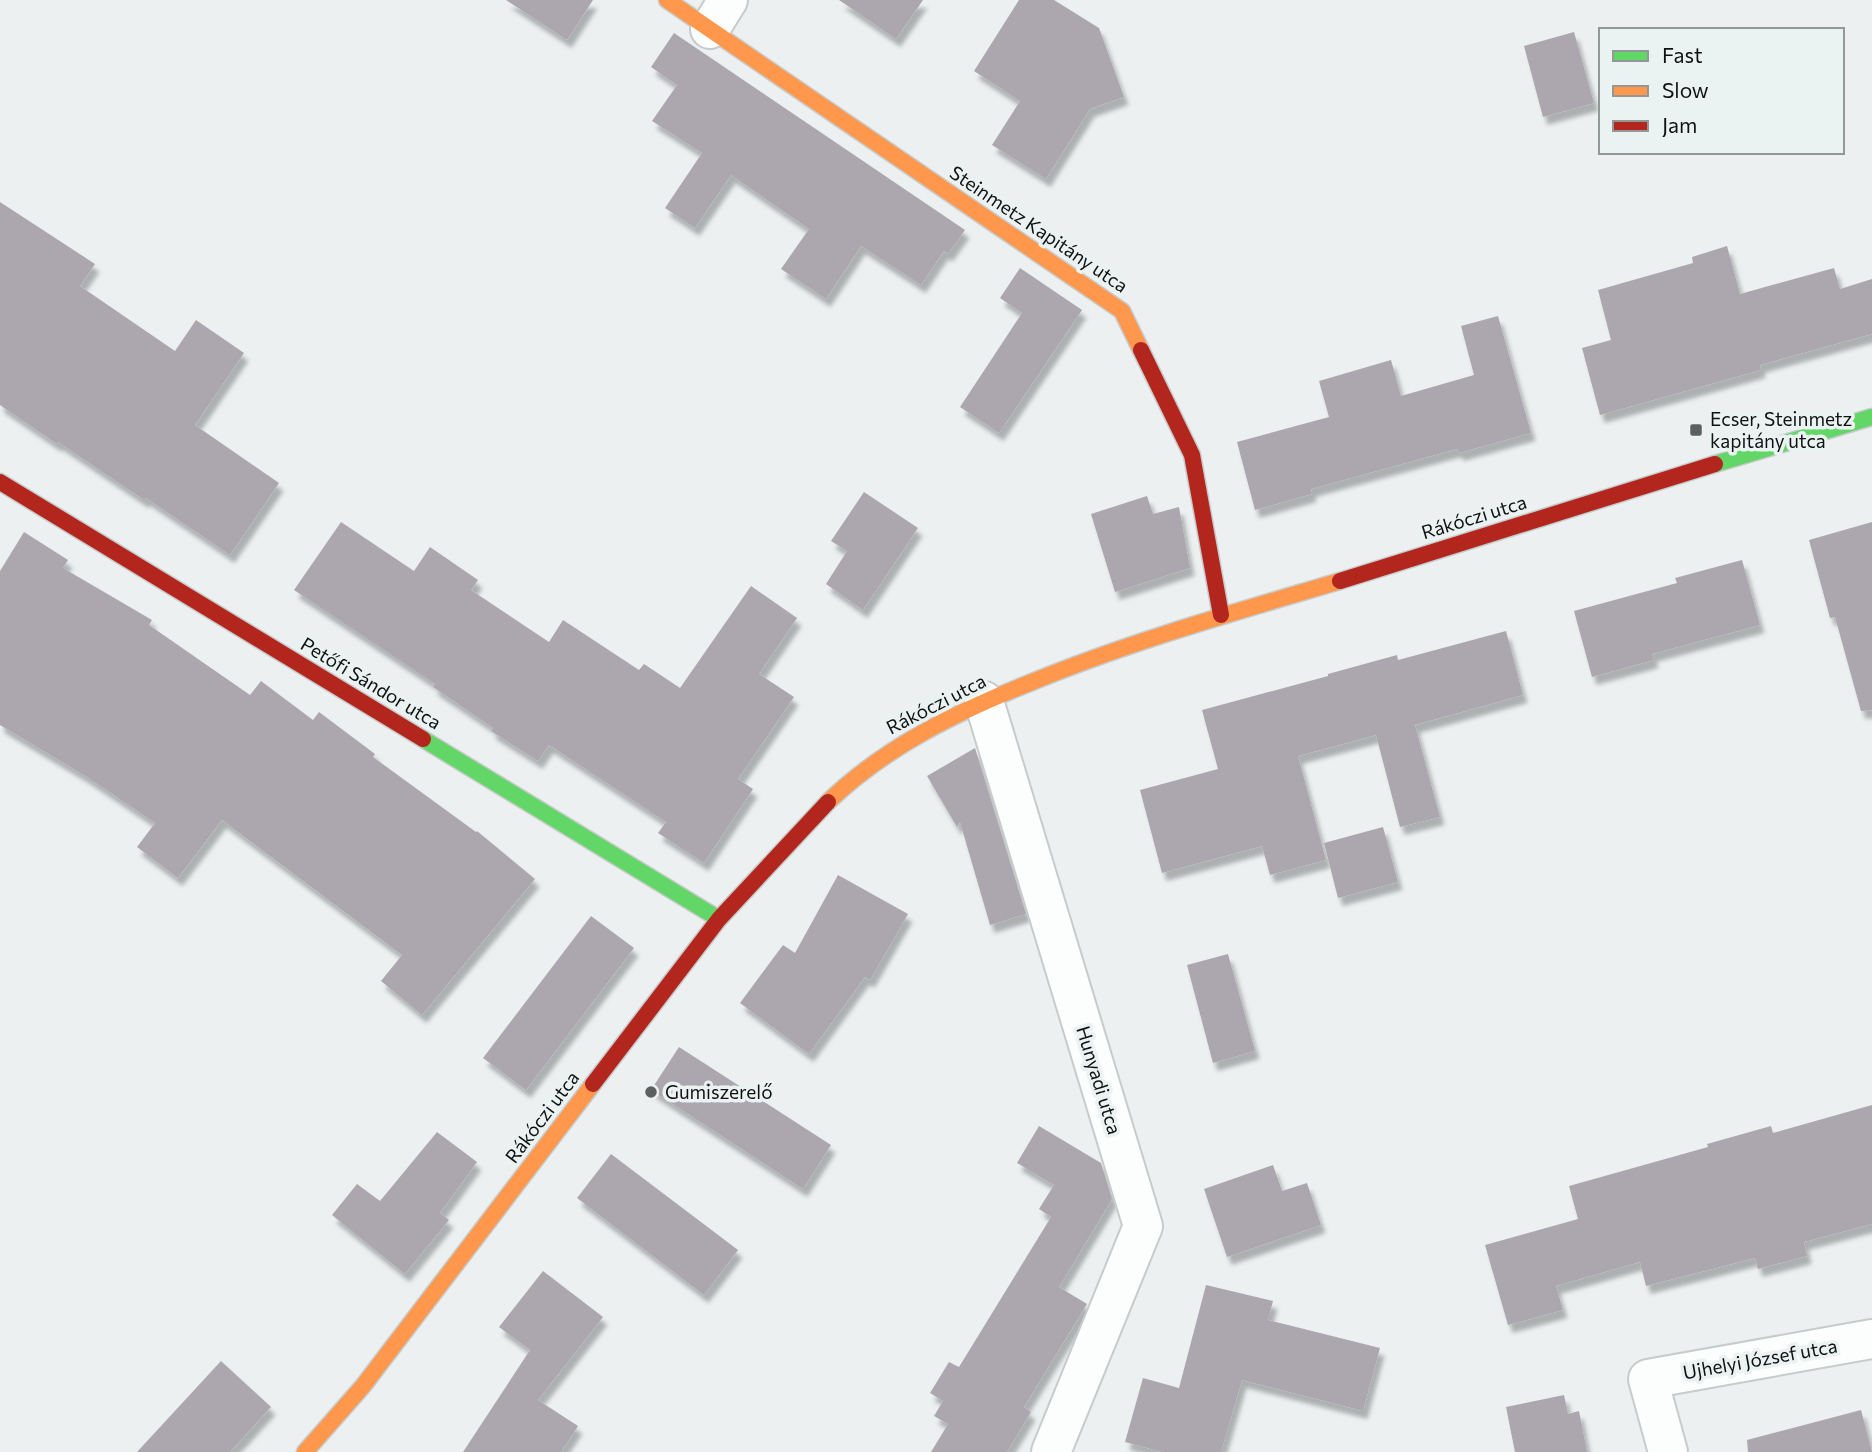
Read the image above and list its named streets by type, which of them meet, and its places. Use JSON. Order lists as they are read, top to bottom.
{
  "streets": {
    "main road": ["Steinmetz Kapitány utca", "Rákóczi utca", "Petőfi Sándor utca"],
    "street": ["Hunyadi utca", "Ujhelyi József utca"]
  },
  "crossings": [
    ["Steinmetz Kapitány utca", "Rákóczi utca"],
    ["Rákóczi utca", "Petőfi Sándor utca"],
    ["Rákóczi utca", "Hunyadi utca"]
  ],
  "places": {
    "transit": ["Ecser, Steinmetz kapitány utca"],
    "other": ["Gumiszerelő"]
  },
  "legend": ["Fast", "Slow", "Jam"]
}
